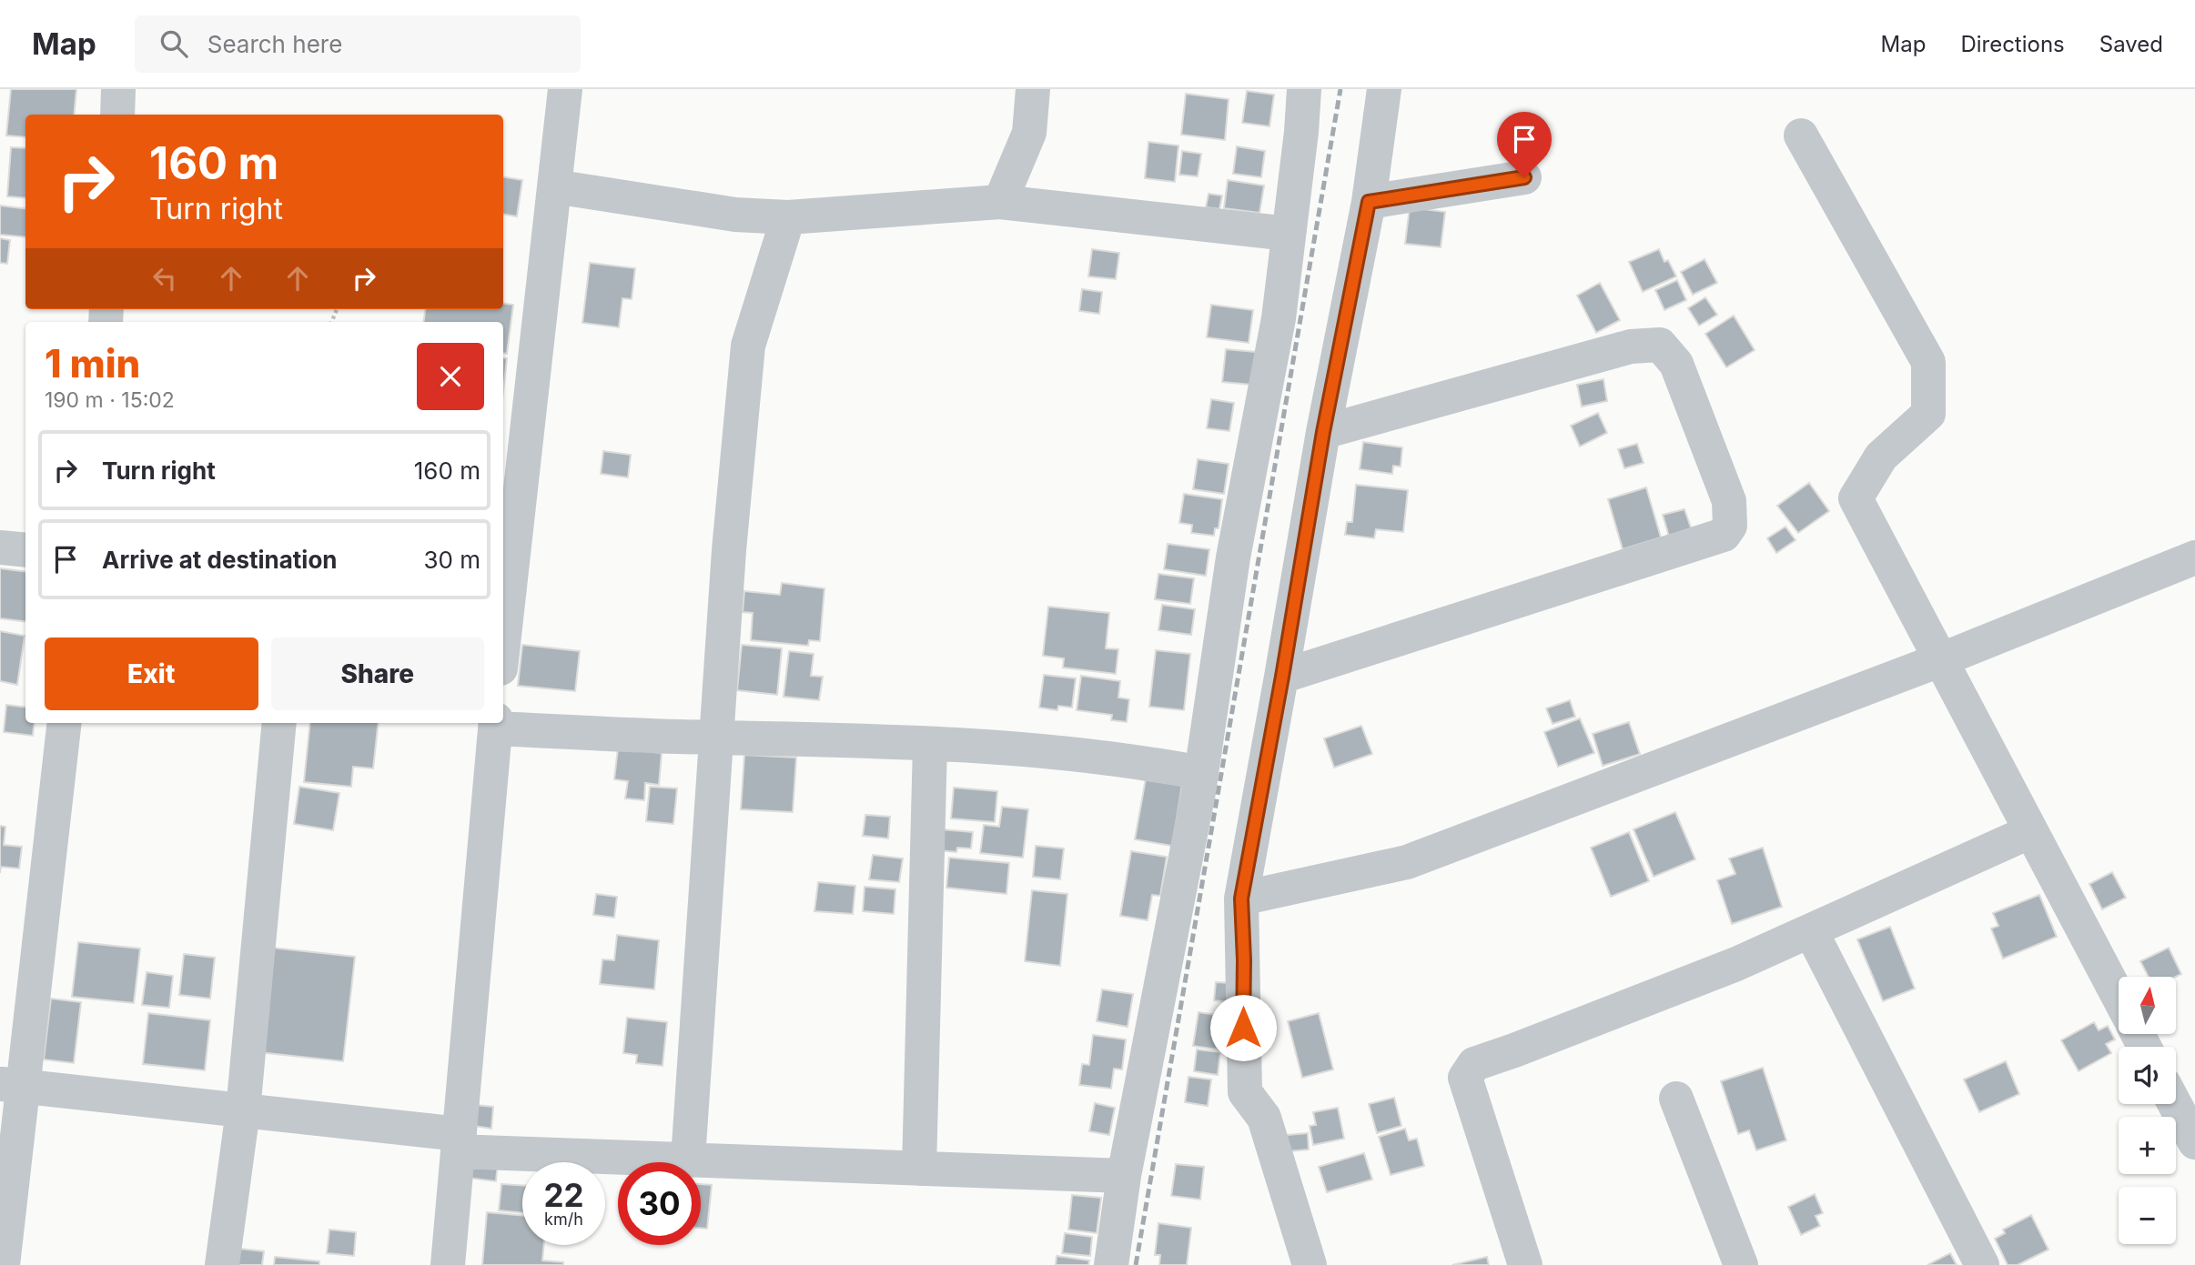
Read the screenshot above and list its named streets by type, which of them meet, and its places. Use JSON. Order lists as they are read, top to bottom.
{
  "north": "top",
  "page": {
    "header": "Map",
    "search": "Search here",
    "nav": ["Map", "Directions", "Saved"],
    "turn": ["160 m", "Turn right"],
    "heading": ["1 min", "190 m · 15:02"],
    "list": [
      {
        "name": "Turn right",
        "value": "160 m"
      },
      {
        "name": "Arrive at destination",
        "value": "30 m"
      }
    ],
    "buttons": ["Exit", "Share"],
    "map_buttons": ["+", "−"],
    "speed": "22 km/h",
    "limit": "30"
  }
}
